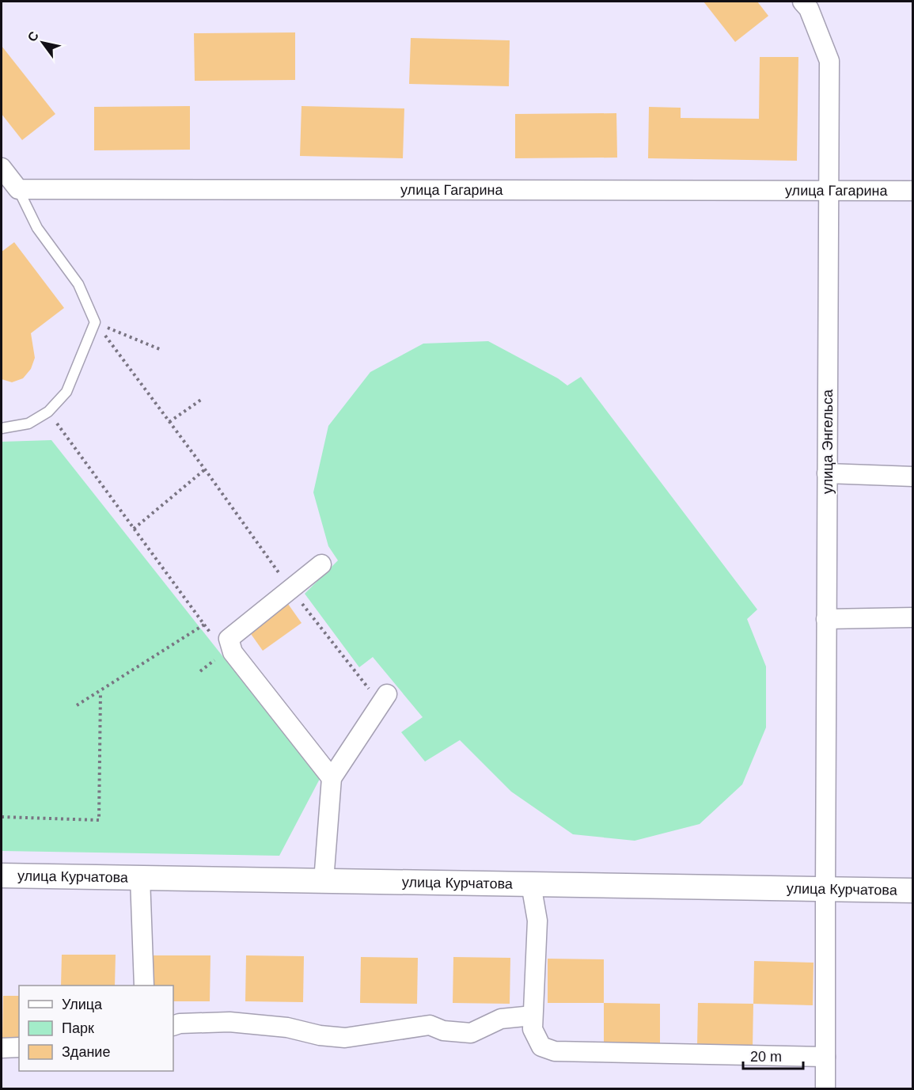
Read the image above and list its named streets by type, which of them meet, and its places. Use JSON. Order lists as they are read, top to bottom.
{
  "streets": {
    "street": ["улица Гагарина", "улица Энгельса", "улица Курчатова"]
  },
  "crossings": [
    ["улица Гагарина", "улица Энгельса"],
    ["улица Энгельса", "улица Курчатова"]
  ],
  "legend": ["Улица", "Парк", "Здание"],
  "scale_bar": "20 m",
  "north": "top left"
}
